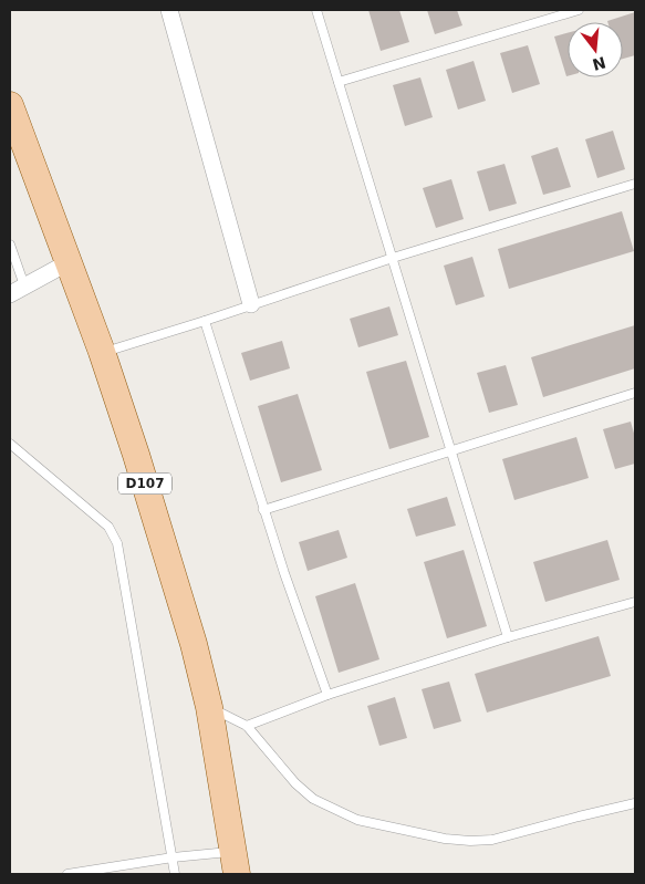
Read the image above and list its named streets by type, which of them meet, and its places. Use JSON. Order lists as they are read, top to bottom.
{
  "streets": {
    "main road": ["D107"]
  },
  "north": "bottom"
}
